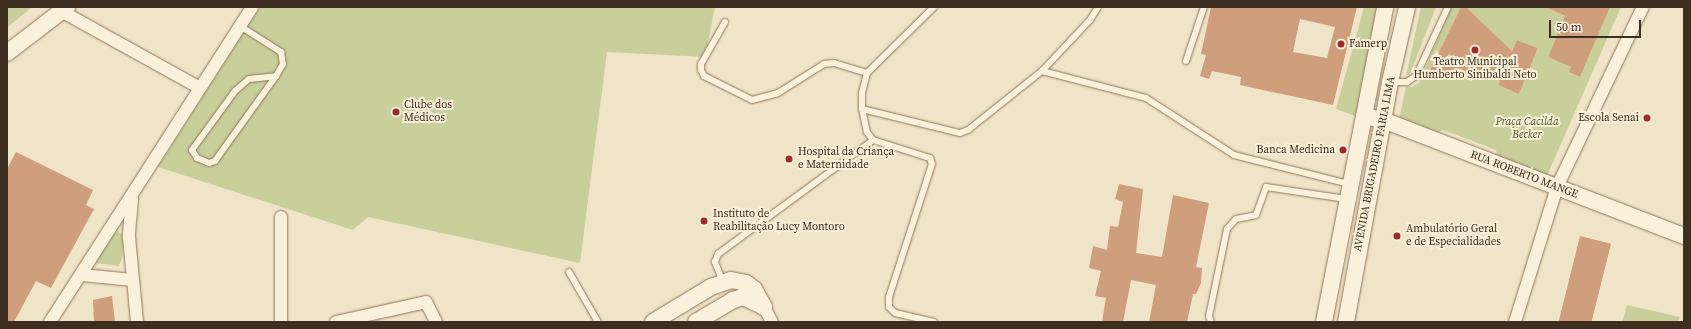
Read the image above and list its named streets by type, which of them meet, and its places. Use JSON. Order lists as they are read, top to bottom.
{
  "streets": {
    "main road": ["AVENIDA BRIGADEIRO FARIA LIMA", "RUA ROBERTO MANGE"]
  },
  "crossings": [
    ["AVENIDA BRIGADEIRO FARIA LIMA", "RUA ROBERTO MANGE"]
  ],
  "parks": ["Praça Cacilda Becker"],
  "places": [
    "Famerp",
    "Teatro Municipal Humberto Sinibaldi Neto",
    "Clube dos Médicos",
    "Escola Senai",
    "Banca Medicina",
    "Hospital da Criança e Maternidade",
    "Instituto de Reabilitação Lucy Montoro",
    "Ambulatório Geral e de Especialidades"
  ],
  "scale_bar": "50 m"
}
